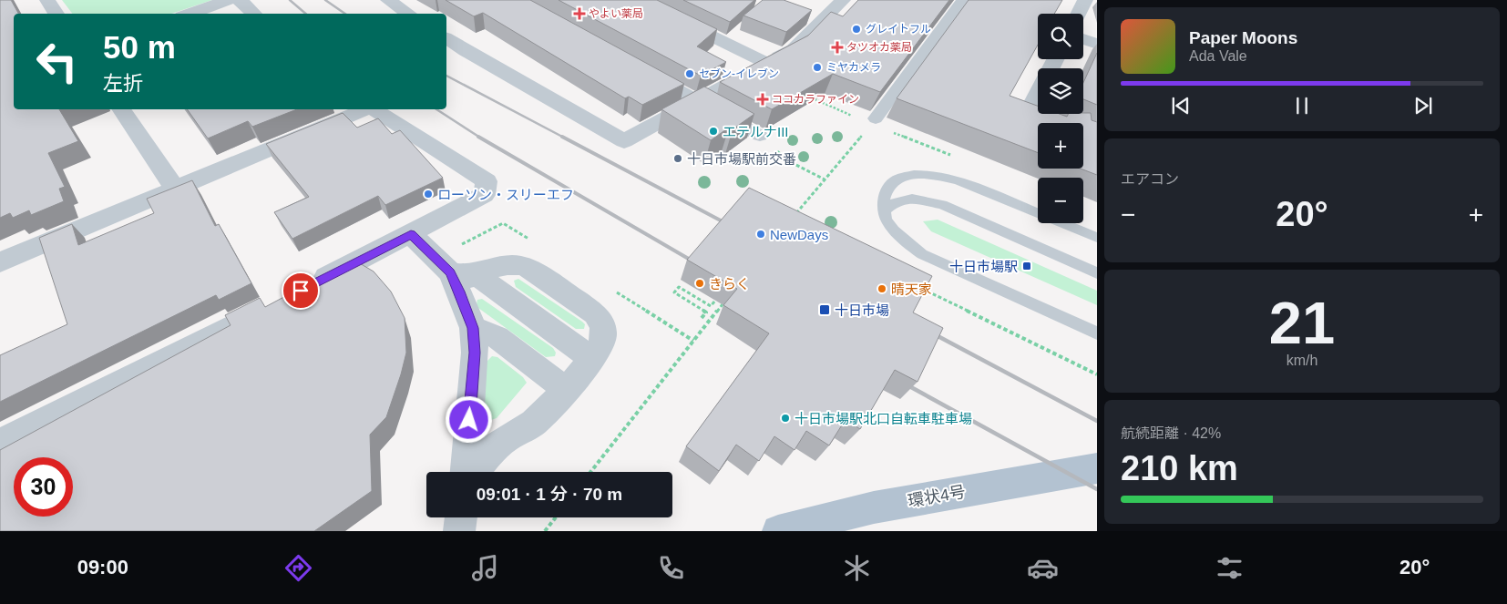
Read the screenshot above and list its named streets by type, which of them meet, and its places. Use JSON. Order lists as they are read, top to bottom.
{
  "streets": {
    "main road": ["環状4号"]
  },
  "places": {
    "health": ["やよい薬局", "タツオカ薬局", "ココカラファイン"],
    "other": [
      "グレイトフル",
      "ミヤカメラ",
      "セブン-イレブン",
      "エテルナIII",
      "十日市場駅前交番",
      "ローソン・スリーエフ",
      "NewDays",
      "きらく",
      "晴天家",
      "十日市場駅北口自転車駐車場"
    ],
    "transit": ["十日市場駅", "十日市場"]
  },
  "page": {
    "map_buttons": ["+", "−"],
    "turn": ["50 m", "左折"],
    "song": ["Paper Moons", "Ada Vale"],
    "tile": [
      "エアコン",
      ["21", "km/h"],
      ["航続距離 · 42%", "210 km"]
    ],
    "heat": ["−", "20°", "+"],
    "limit": "30",
    "trip": "09:01 · 1 分 · 70 m",
    "tabs": ["09:00", "20°"]
  }
}
